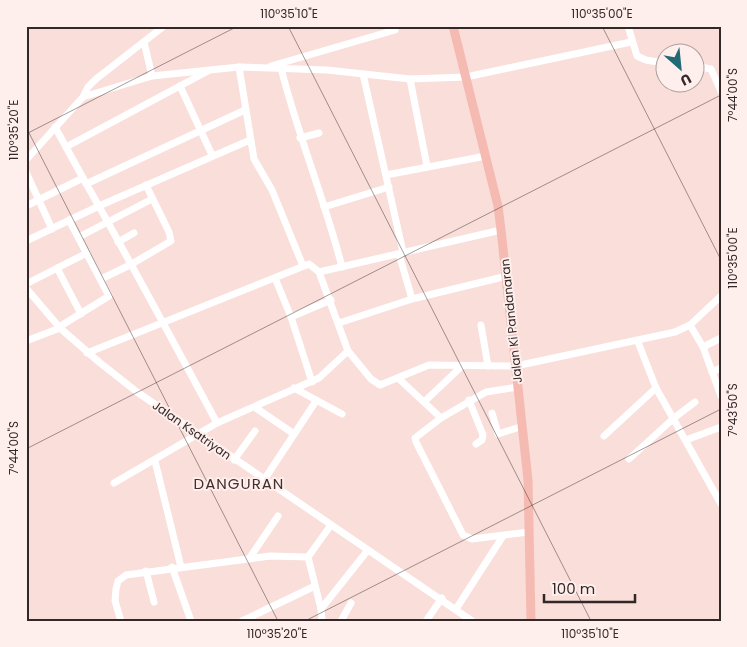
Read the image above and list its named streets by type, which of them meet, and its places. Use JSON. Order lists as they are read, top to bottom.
{
  "streets": {
    "main road": ["Jalan Ki Pandanaran"],
    "street": ["Jalan Ksatriyan"]
  },
  "districts": ["DANGURAN"],
  "scale_bar": "100 m",
  "north": "bottom right",
  "coordinates": [
    "110°35'10\"E",
    "110°35'00\"E",
    "7°44'00\"S",
    "110°35'20\"E",
    "7°43'50\"S"
  ]
}
